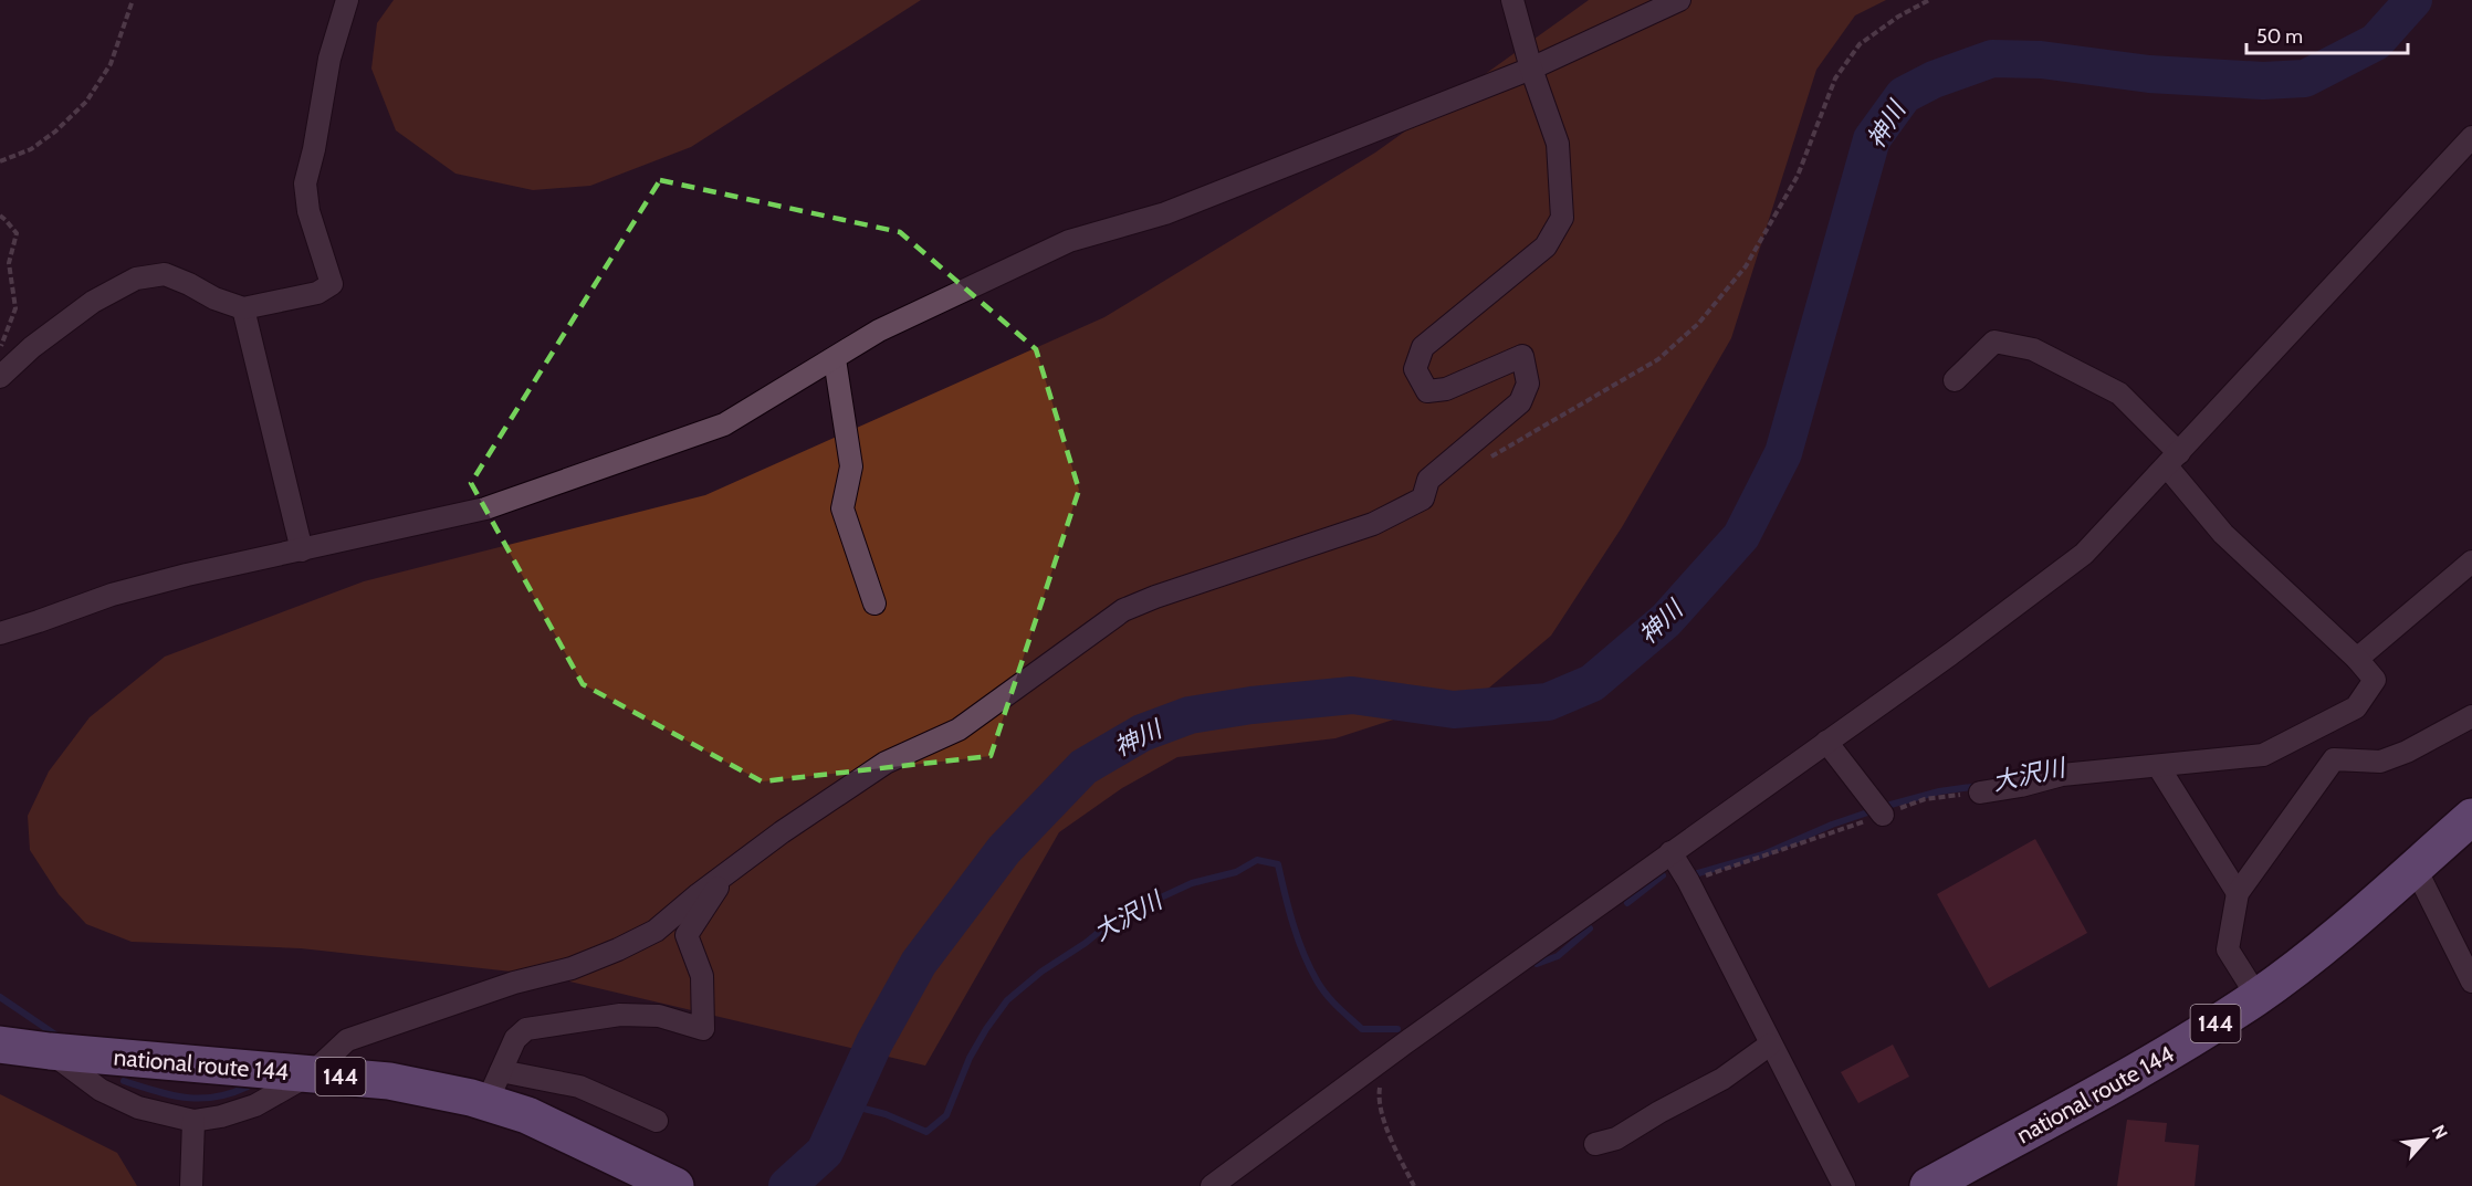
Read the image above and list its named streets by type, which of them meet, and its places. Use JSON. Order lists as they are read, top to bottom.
{
  "streets": {
    "highway": ["144", "national route 144"]
  },
  "water": ["神川", "大沢川"],
  "scale_bar": "50 m",
  "north": "top right"
}
